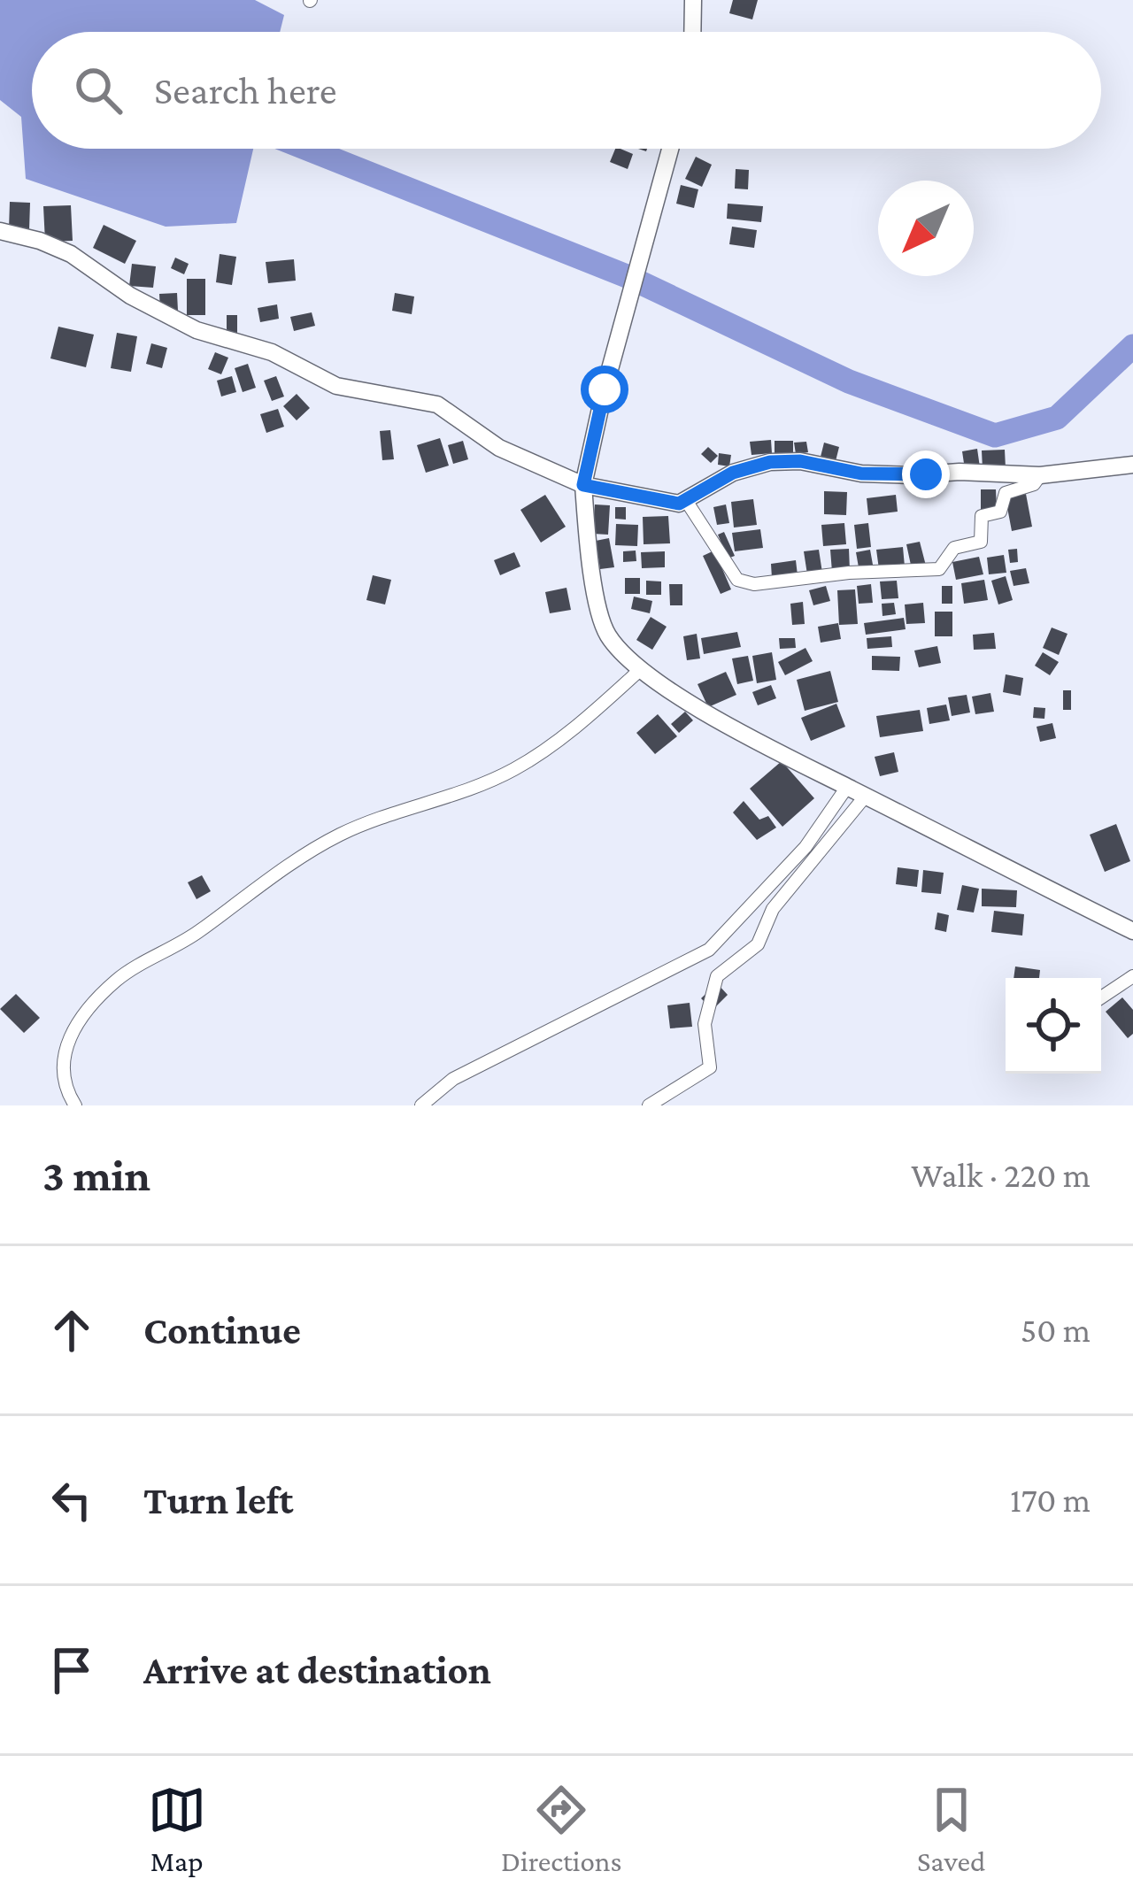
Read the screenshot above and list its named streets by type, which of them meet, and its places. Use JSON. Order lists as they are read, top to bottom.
{
  "north": "bottom left",
  "page": {
    "search": "Search here",
    "heading": ["3 min", "Walk · 220 m"],
    "list": [
      ["Continue", "50 m"],
      ["Turn left", "170 m"],
      "Arrive at destination"
    ],
    "nav": ["Map", "Directions", "Saved"]
  }
}
